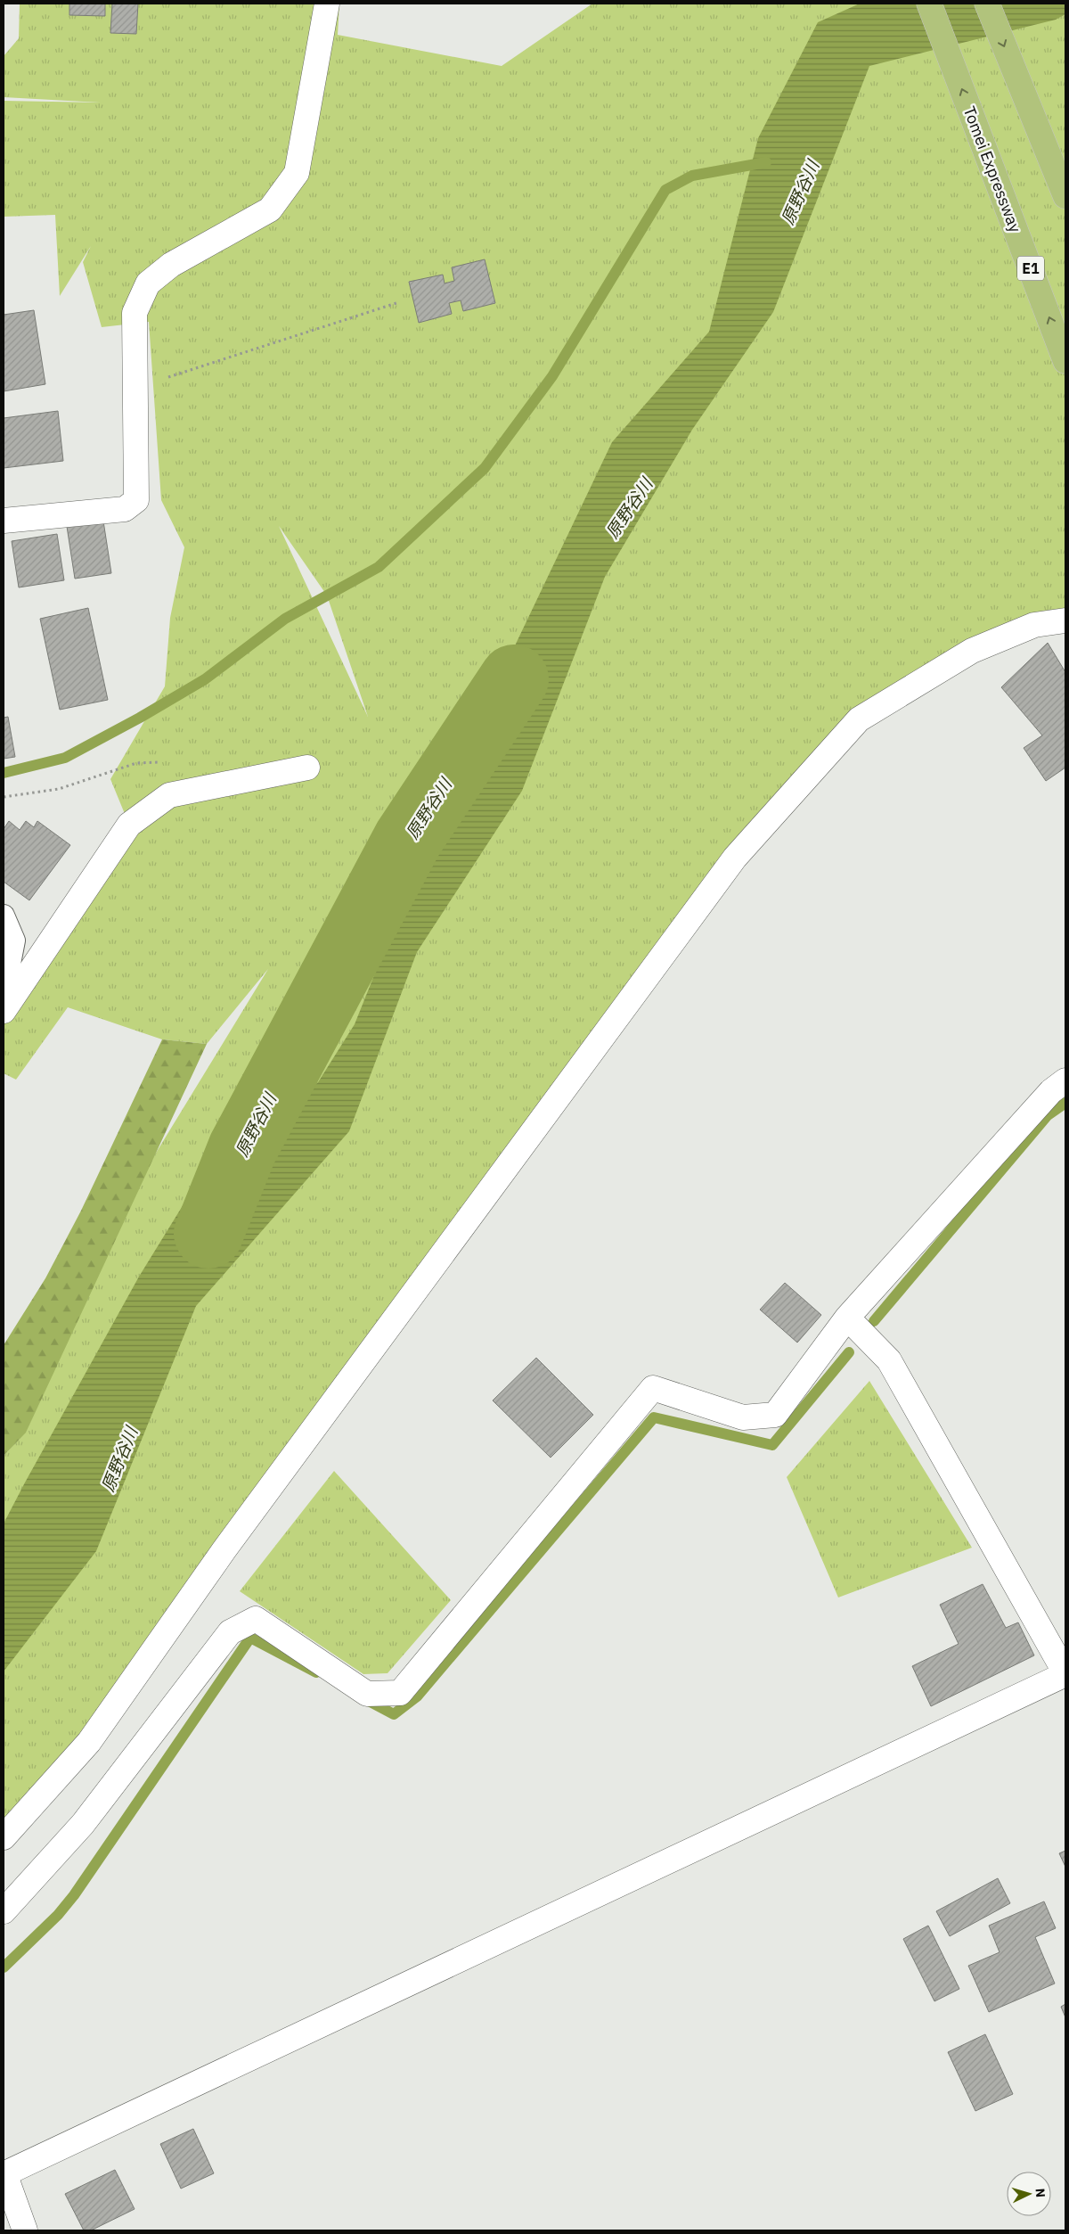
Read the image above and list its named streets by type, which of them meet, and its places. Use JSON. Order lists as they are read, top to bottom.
{
  "streets": {
    "highway": ["Tomei Expressway", "E1"]
  },
  "water": ["原野谷川"],
  "north": "right"
}
